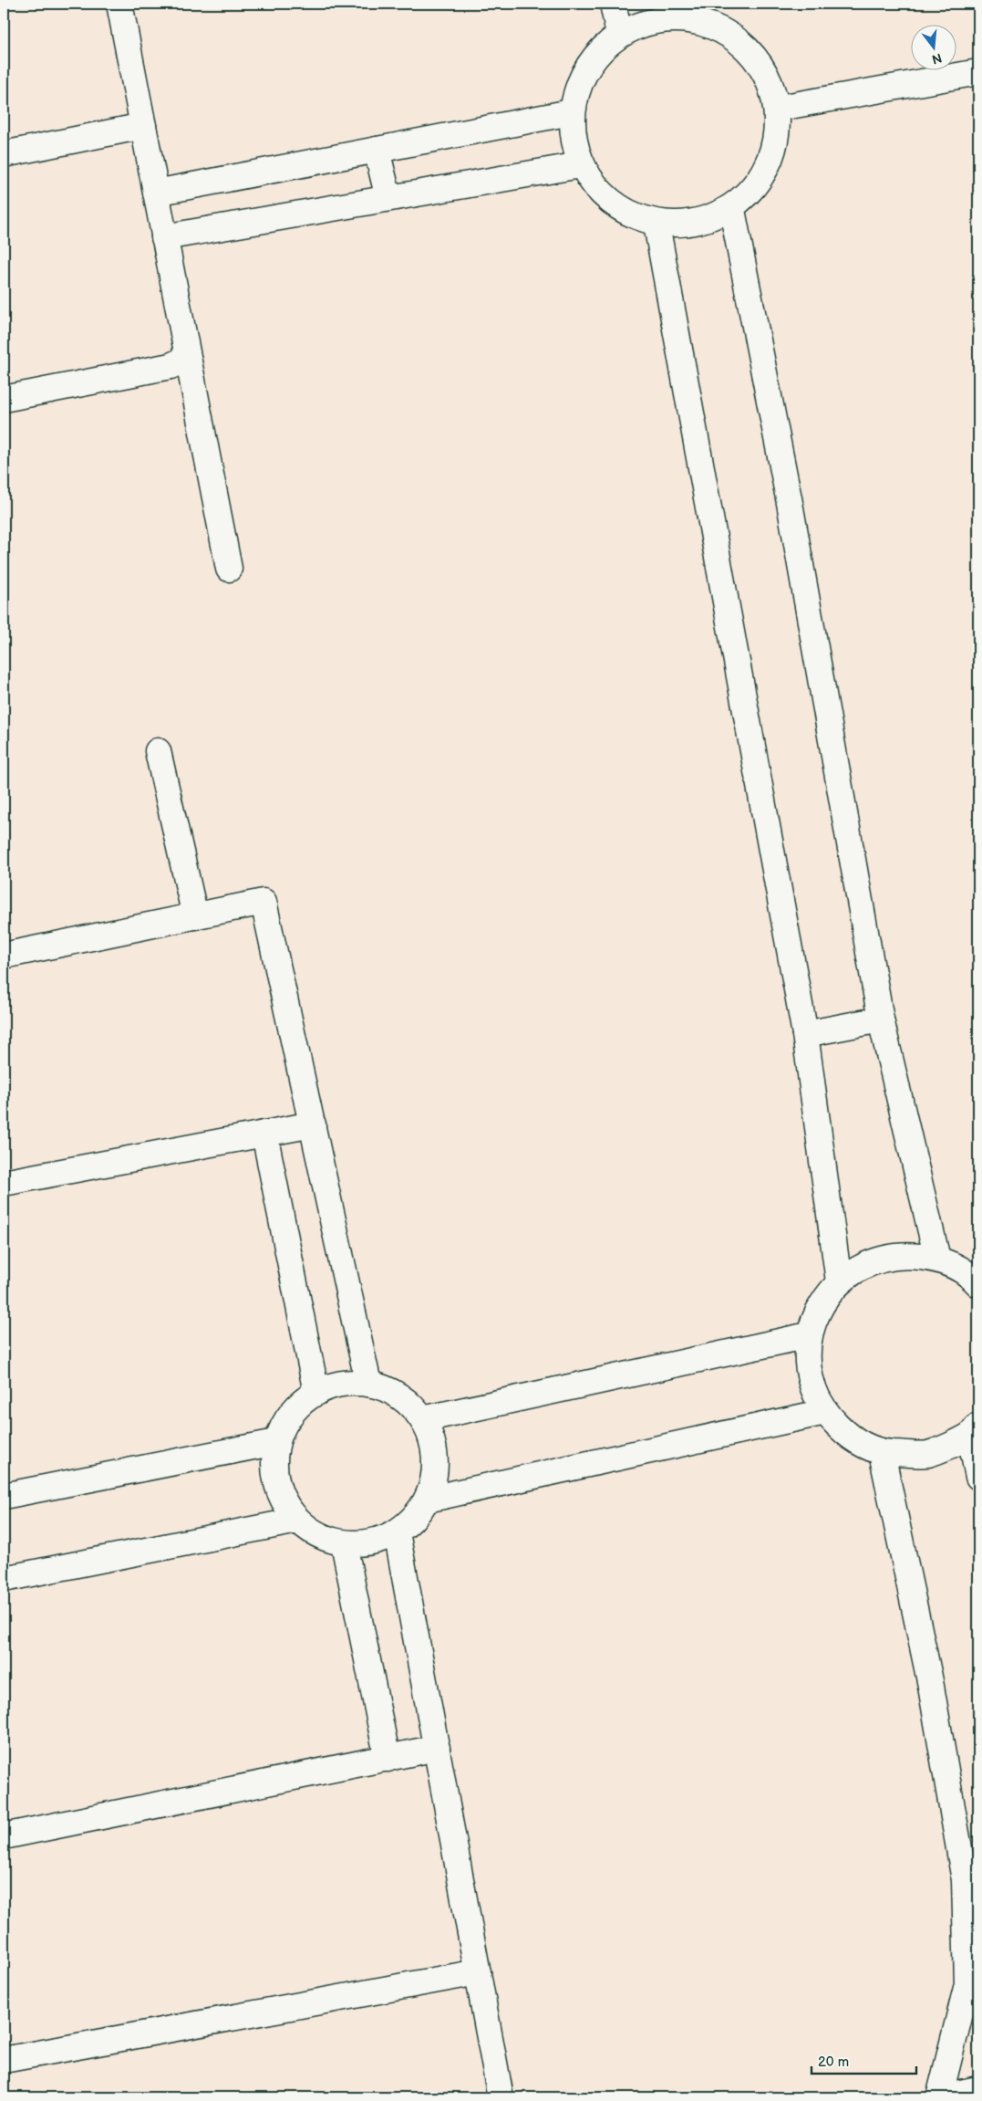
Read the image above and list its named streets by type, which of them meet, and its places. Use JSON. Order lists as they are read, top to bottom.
{
  "scale_bar": "20 m",
  "north": "bottom"
}
